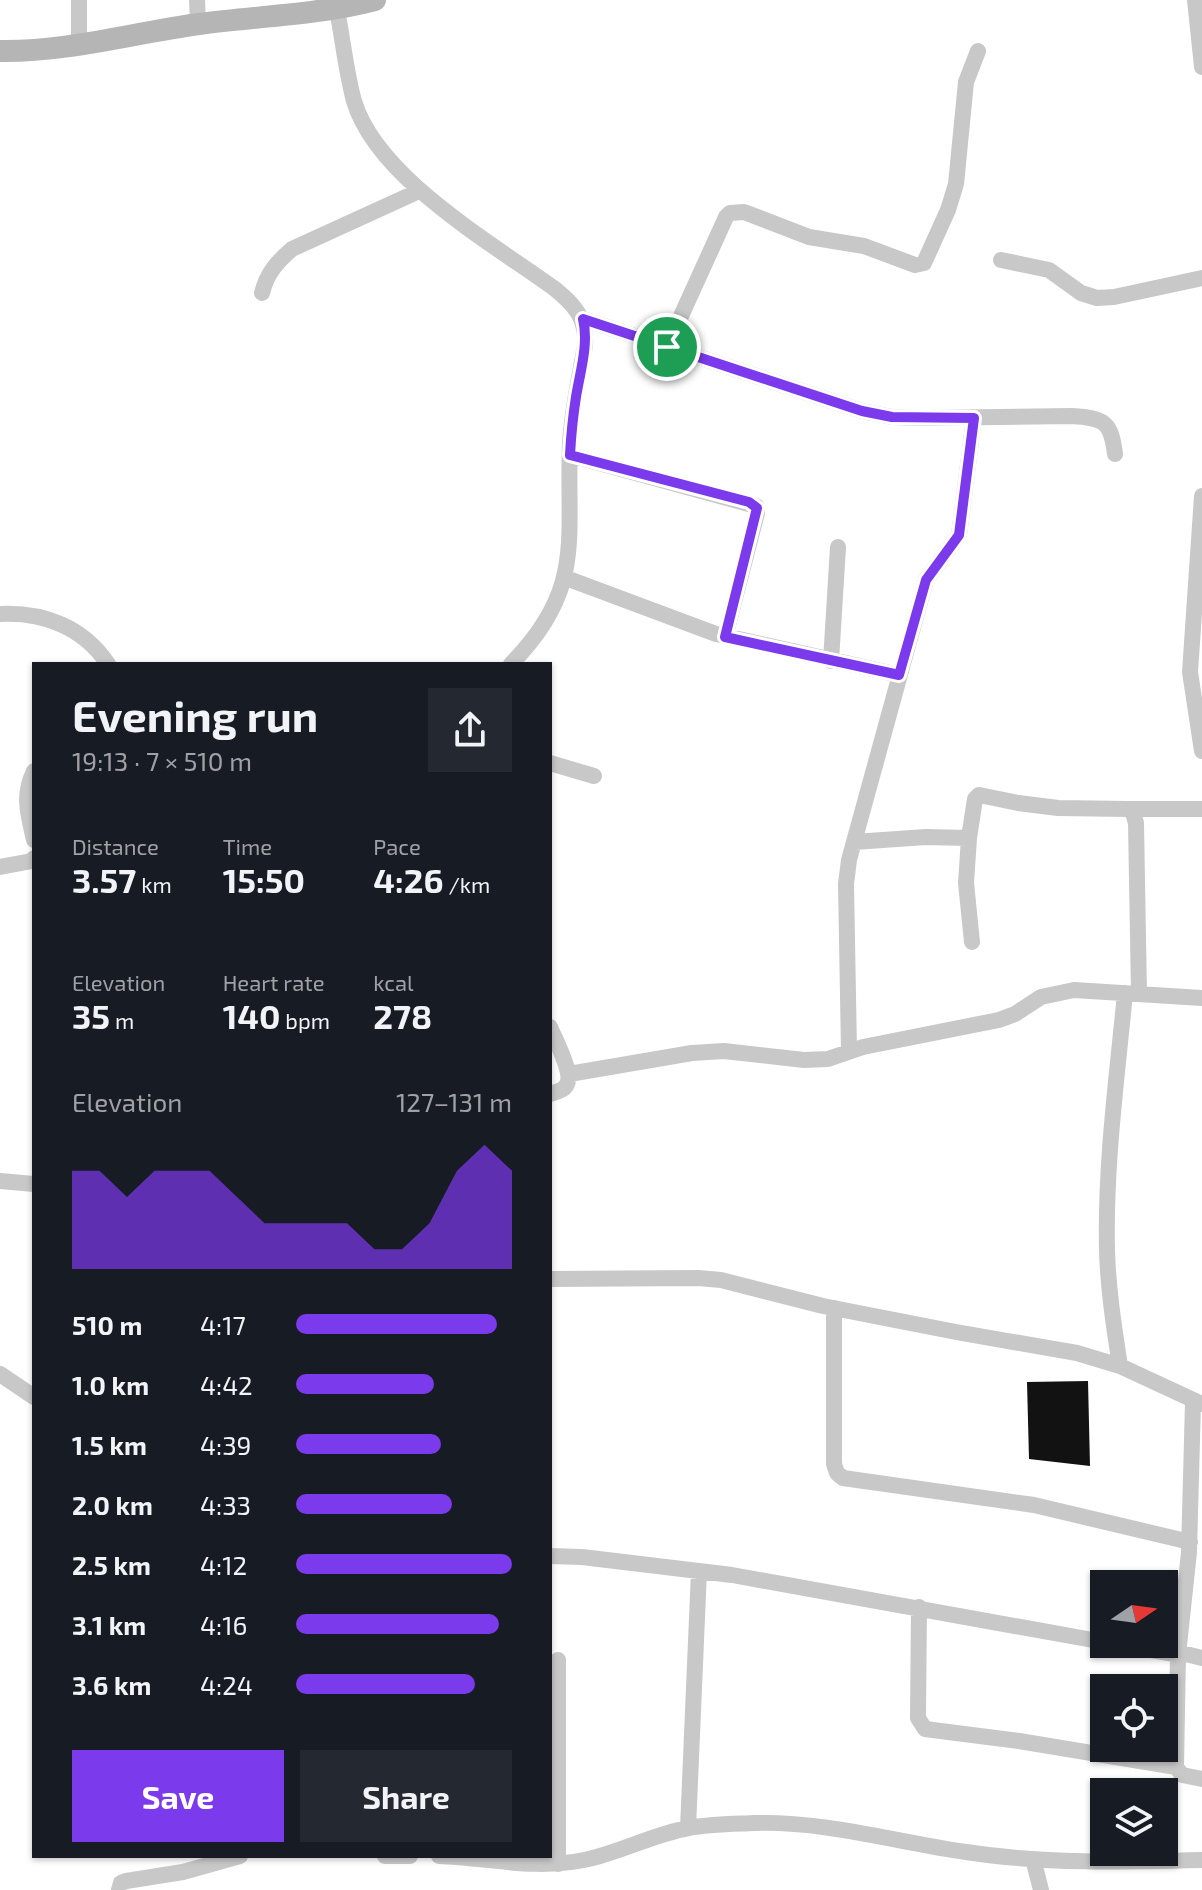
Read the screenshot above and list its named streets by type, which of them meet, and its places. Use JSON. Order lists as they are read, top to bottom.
{
  "north": "right",
  "page": {
    "heading": ["Evening run", "19:13 · 7 × 510 m"],
    "stats": [
      ["Distance", "3.57 km"],
      ["Time", "15:50"],
      ["Pace", "4:26 /km"],
      ["Elevation", "35 m"],
      ["Heart rate", "140 bpm"],
      ["kcal", "278"]
    ],
    "chart": ["Elevation", "127–131 m"],
    "list": [
      {
        "name": "510 m",
        "note": "4:17"
      },
      {
        "name": "1.0 km",
        "note": "4:42"
      },
      {
        "name": "1.5 km",
        "note": "4:39"
      },
      {
        "name": "2.0 km",
        "note": "4:33"
      },
      {
        "name": "2.5 km",
        "note": "4:12"
      },
      {
        "name": "3.1 km",
        "note": "4:16"
      },
      {
        "name": "3.6 km",
        "note": "4:24"
      }
    ],
    "buttons": ["Save", "Share"]
  }
}
